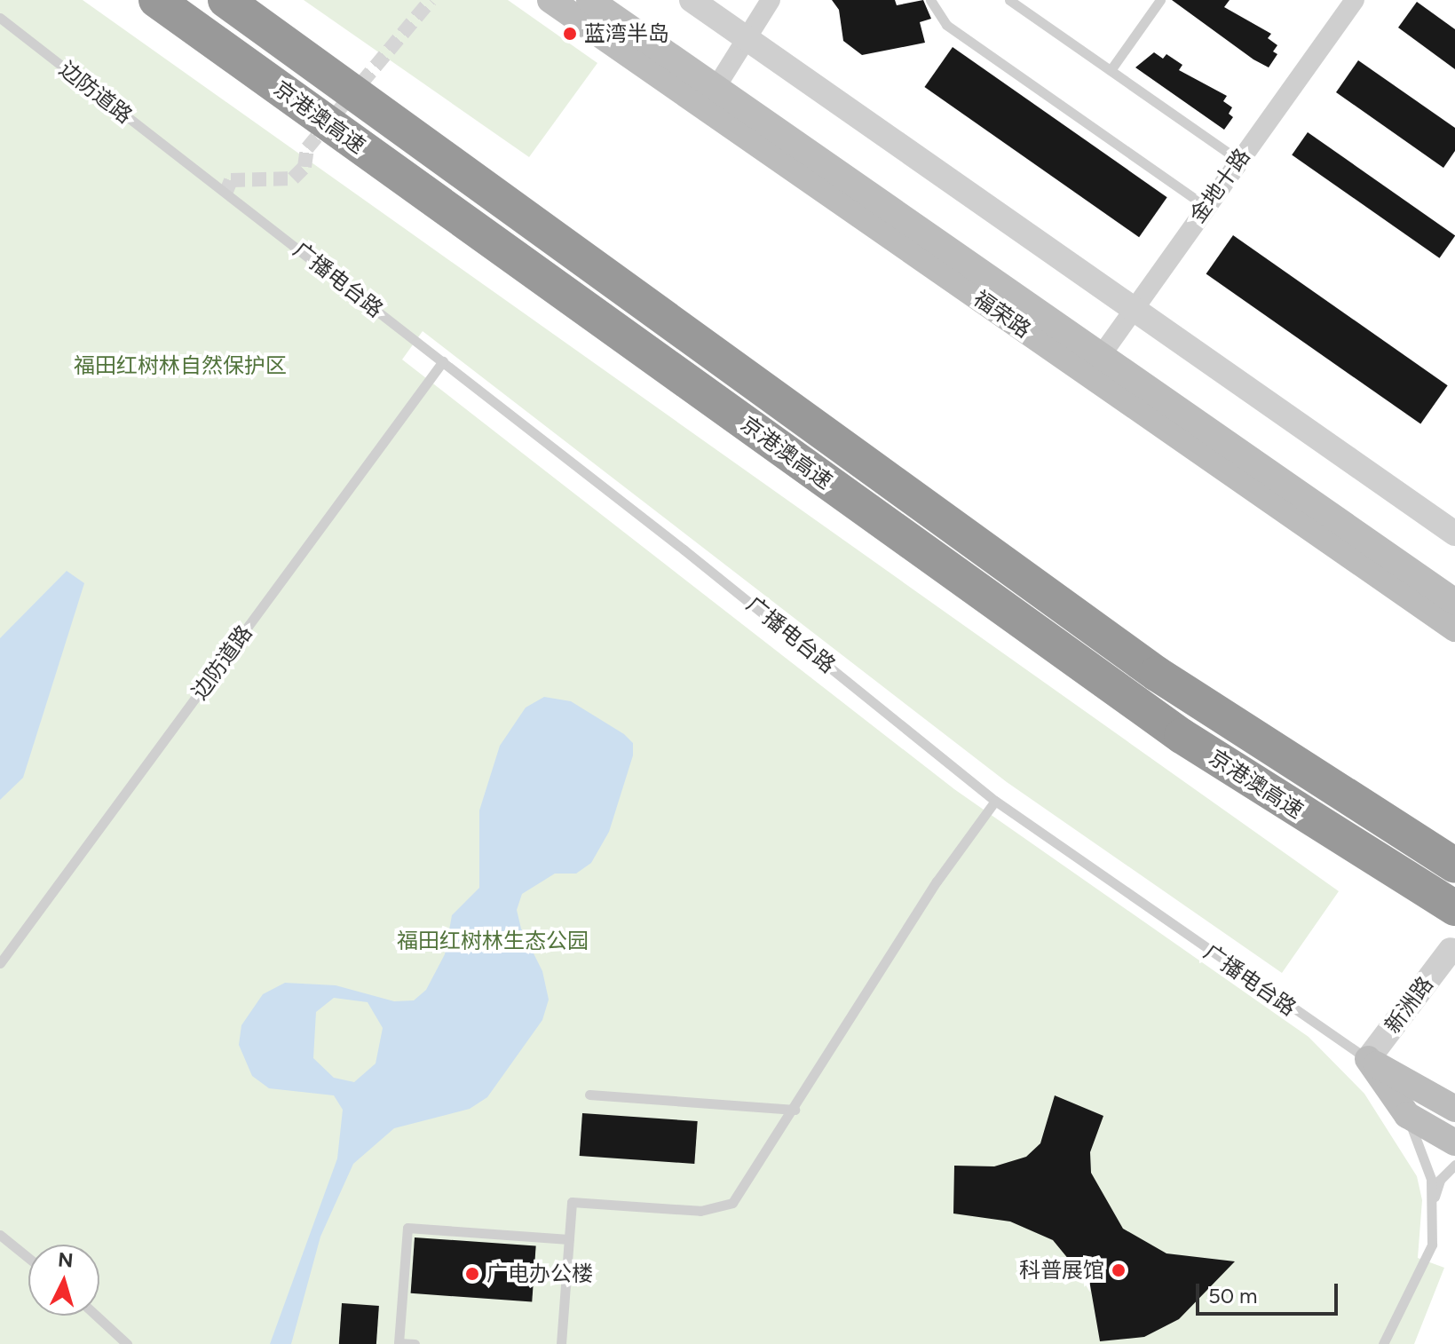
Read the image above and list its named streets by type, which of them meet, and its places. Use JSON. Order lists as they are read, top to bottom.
{
  "streets": {
    "highway": ["京港澳高速"],
    "main road": ["福荣路"],
    "street": ["金地十路", "新洲路"],
    "lane": ["边防道路", "广播电台路"]
  },
  "crossings": [
    ["边防道路", "广播电台路"],
    ["金地十路", "福荣路"],
    ["广播电台路", "新洲路"]
  ],
  "parks": ["福田红树林自然保护区", "福田红树林生态公园"],
  "places": ["蓝湾半岛", "科普展馆", "广电办公楼"],
  "scale_bar": "50 m",
  "north": "top"
}
